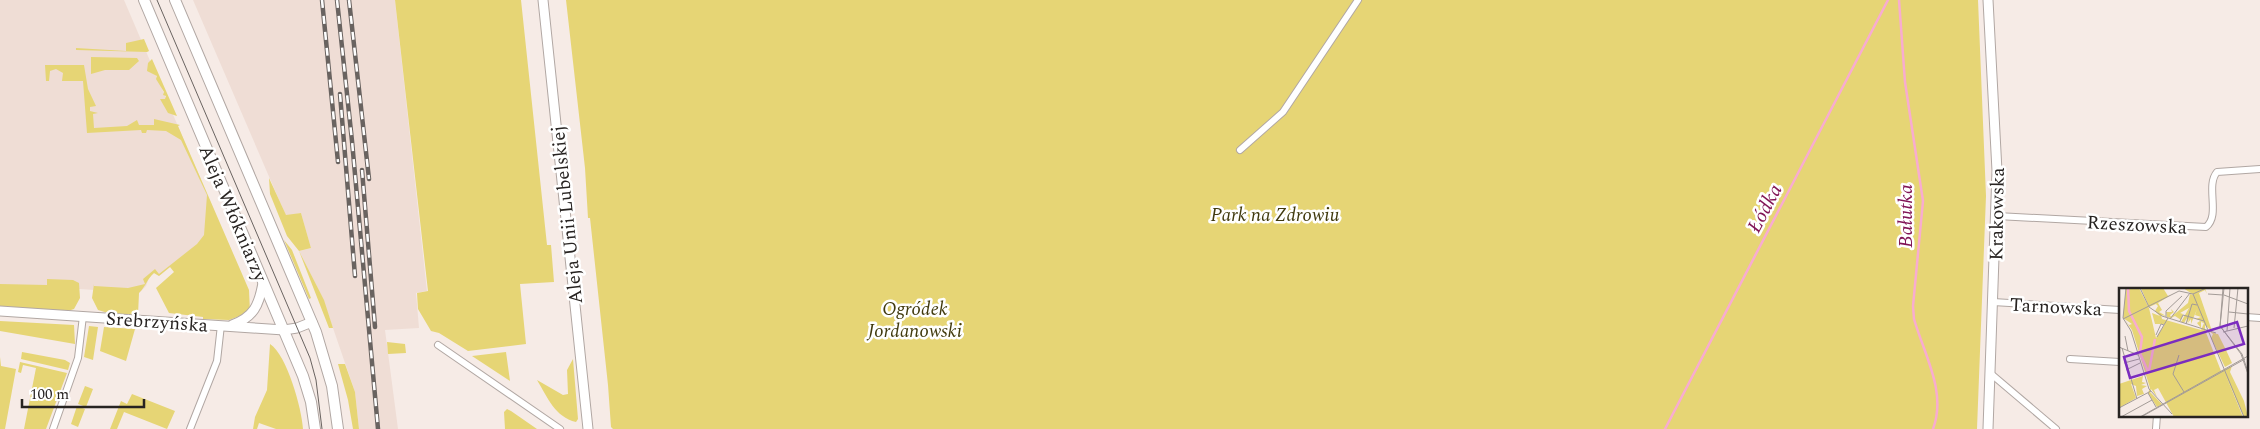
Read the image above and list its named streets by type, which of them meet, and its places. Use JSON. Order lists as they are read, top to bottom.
{
  "streets": {
    "main road": [
      "Aleja Włókniarzy",
      "Krakowska",
      "Aleja Unii Lubelskiej",
      "Srebrzyńska"
    ],
    "street": ["Rzeszowska", "Tarnowska"]
  },
  "crossings": [
    ["Aleja Włókniarzy", "Srebrzyńska"],
    ["Krakowska", "Rzeszowska"],
    ["Krakowska", "Tarnowska"]
  ],
  "water": ["Łódka", "Bałutka"],
  "parks": ["Park na Zdrowiu", "Ogródek Jordanowski"],
  "scale_bar": "100 m"
}
